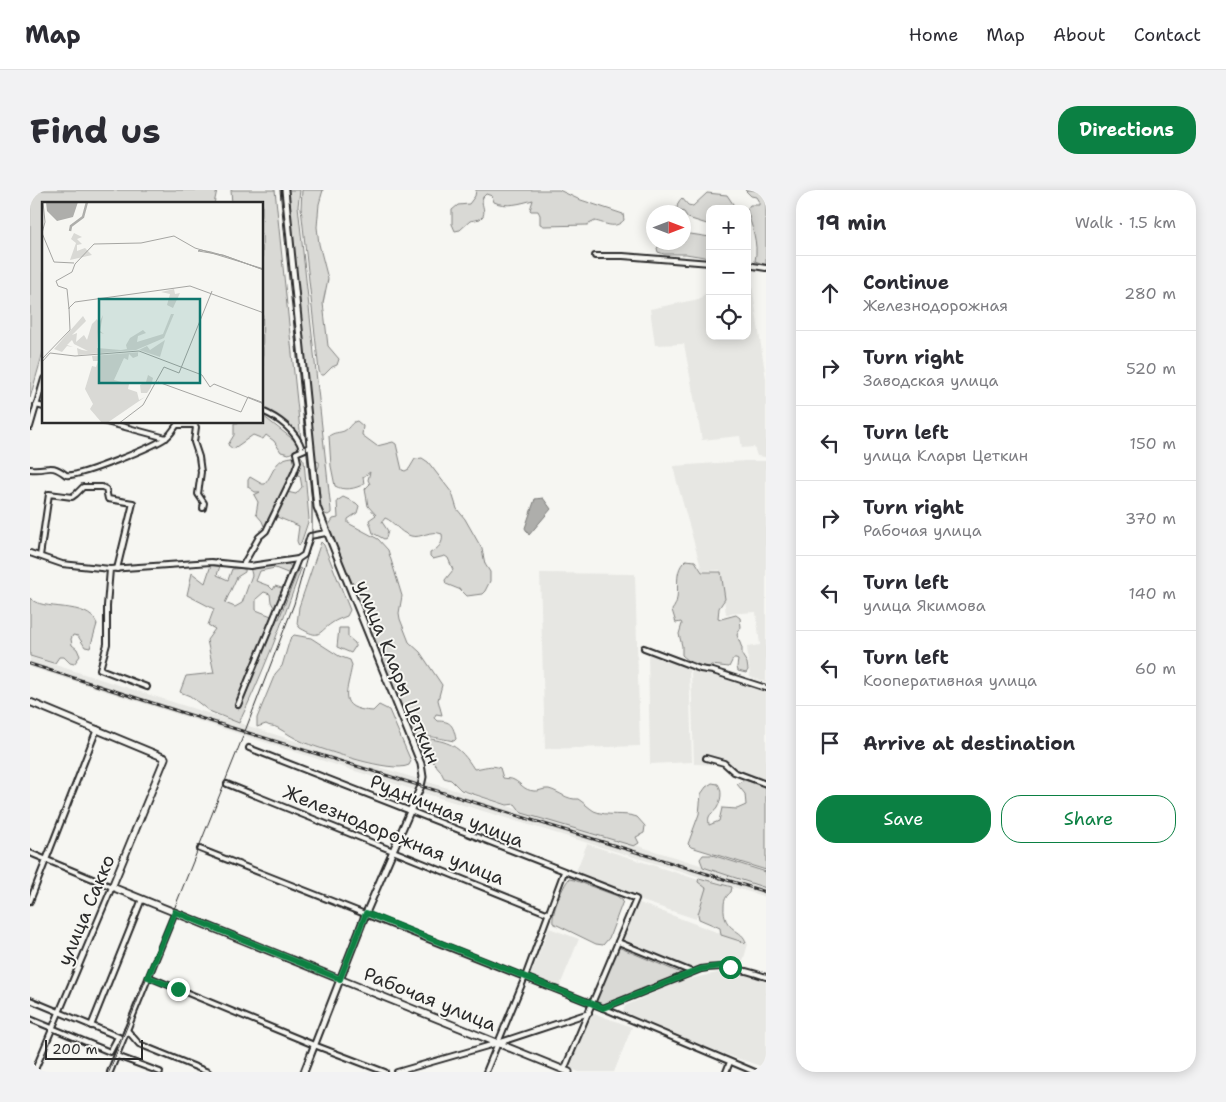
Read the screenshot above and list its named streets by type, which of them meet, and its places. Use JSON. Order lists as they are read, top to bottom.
{
  "streets": {
    "main road": ["улица Сакко", "Рабочая улица"],
    "street": ["улица Клары Цеткин", "Рудничная улица", "Железнодорожная улица"]
  },
  "crossings": [
    ["улица Клары Цеткин", "Рудничная улица"],
    ["улица Клары Цеткин", "Железнодорожная улица"],
    ["улица Клары Цеткин", "Рабочая улица"],
    ["улица Сакко", "Рабочая улица"]
  ],
  "scale_bar": "200 m",
  "north": "right",
  "page": {
    "header": "Map",
    "nav": [
      "Home",
      "Map",
      "About",
      "Contact"
    ],
    "buttons": [
      "Directions",
      ["Save", "Share"]
    ],
    "title": "Find us",
    "heading": ["19 min", "Walk · 1.5 km"],
    "map_buttons": ["+", "−"],
    "list": [
      ["Continue", "Железнодорожная", "280 m"],
      ["Turn right", "Заводская улица", "520 m"],
      ["Turn left", "улица Клары Цеткин", "150 m"],
      ["Turn right", "Рабочая улица", "370 m"],
      ["Turn left", "улица Якимова", "140 m"],
      ["Turn left", "Кооперативная улица", "60 m"],
      "Arrive at destination"
    ],
    "scale": "200 m"
  }
}
